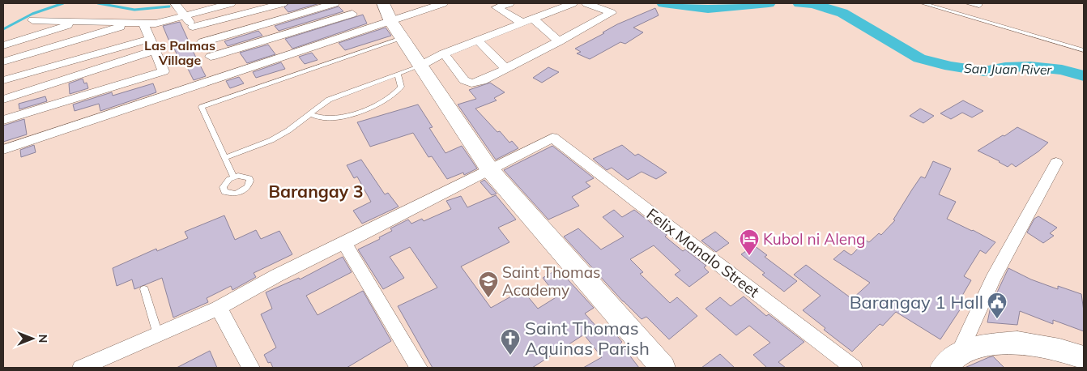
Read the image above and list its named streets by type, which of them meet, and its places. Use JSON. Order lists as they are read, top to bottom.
{
  "streets": {
    "street": ["Felix Manalo Street"]
  },
  "districts": ["Las Palmas Village", "Barangay 3"],
  "water": ["San Juan River"],
  "places": {
    "hotel": ["Kubol ni Aleng"],
    "school or university": ["Saint Thomas Academy"],
    "public building": ["Barangay 1 Hall"],
    "church": ["Saint Thomas Aquinas Parish"]
  },
  "north": "right"
}
